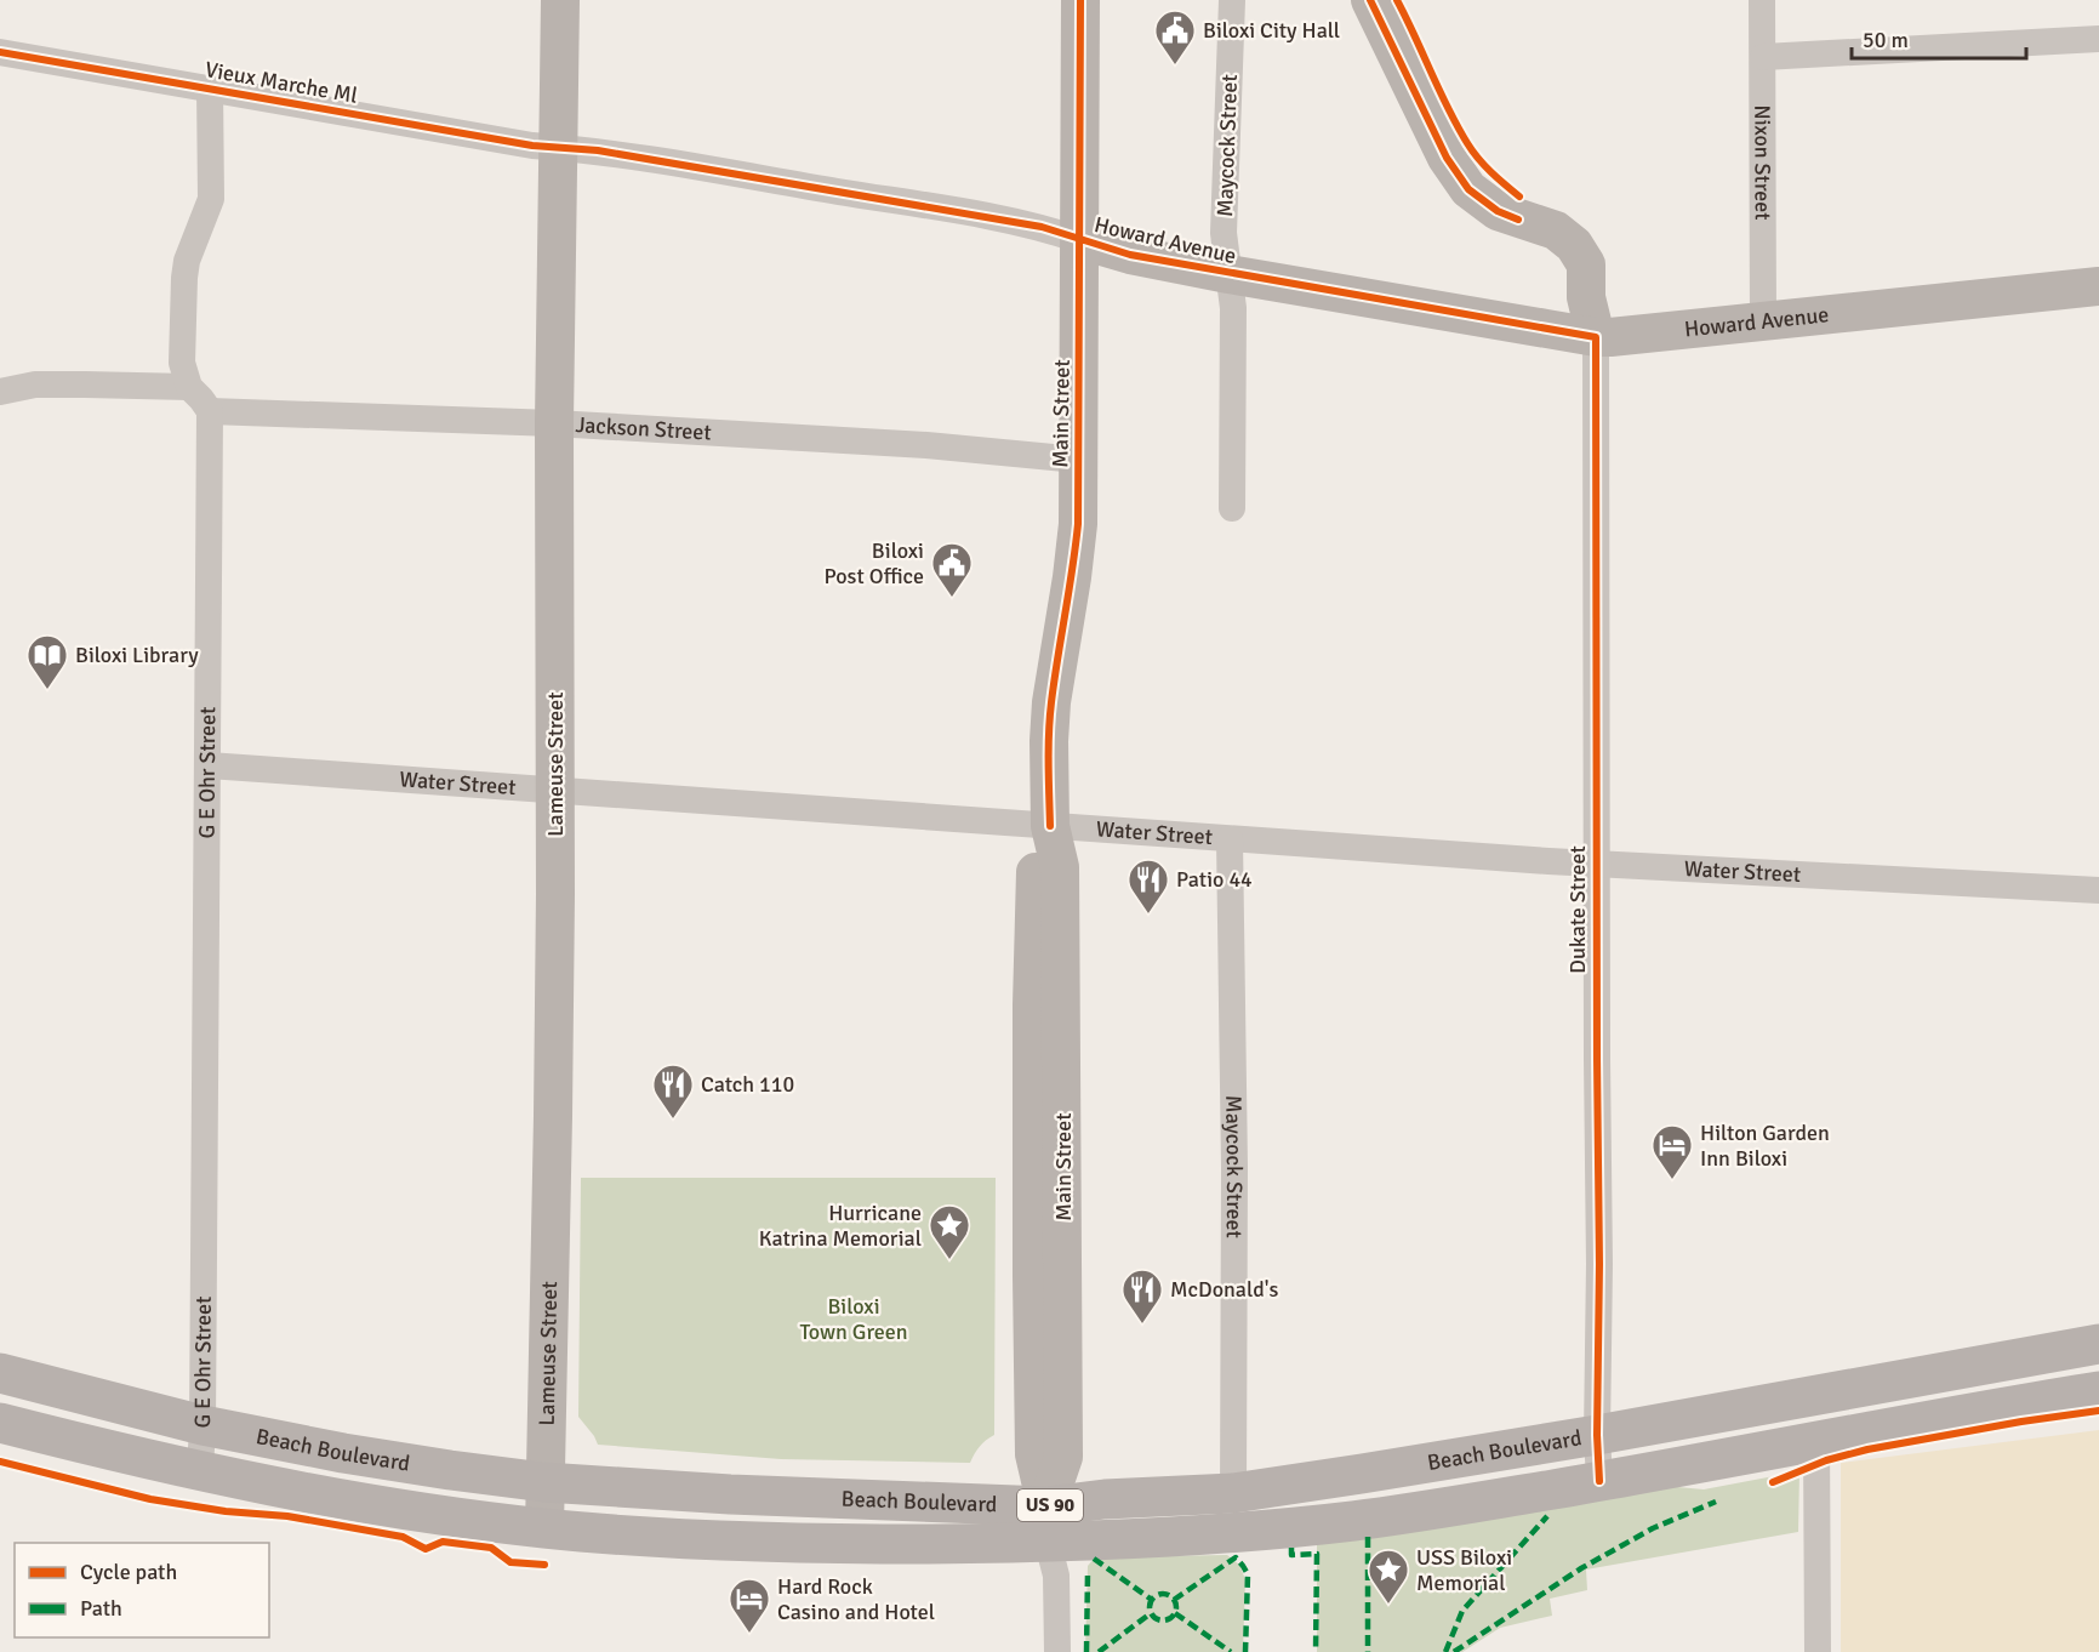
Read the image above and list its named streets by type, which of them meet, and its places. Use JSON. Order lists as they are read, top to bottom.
{
  "streets": {
    "main road": ["Beach Boulevard", "US 90"],
    "street": [
      "Vieux Marche Ml",
      "Maycock Street",
      "Nixon Street",
      "Howard Avenue",
      "Main Street",
      "Jackson Street",
      "Lameuse Street",
      "G E Ohr Street",
      "Water Street",
      "Dukate Street"
    ]
  },
  "crossings": [
    ["Vieux Marche Ml", "Howard Avenue"],
    ["Vieux Marche Ml", "Lameuse Street"],
    ["Maycock Street", "Howard Avenue"],
    ["Maycock Street", "Water Street"],
    ["Maycock Street", "Beach Boulevard"],
    ["Nixon Street", "Howard Avenue"],
    ["Howard Avenue", "Main Street"],
    ["Howard Avenue", "Lameuse Street"],
    ["Howard Avenue", "Dukate Street"],
    ["Main Street", "Jackson Street"],
    ["Main Street", "Water Street"],
    ["Main Street", "Beach Boulevard"],
    ["Jackson Street", "Lameuse Street"],
    ["Jackson Street", "G E Ohr Street"],
    ["Lameuse Street", "Water Street"],
    ["Lameuse Street", "Beach Boulevard"],
    ["G E Ohr Street", "Water Street"],
    ["G E Ohr Street", "Beach Boulevard"],
    ["Water Street", "Dukate Street"],
    ["Dukate Street", "Beach Boulevard"]
  ],
  "parks": ["Biloxi Town Green"],
  "places": {
    "public building": ["Biloxi City Hall", "Biloxi Post Office"],
    "library": ["Biloxi Library"],
    "restaurant": ["Patio 44", "Catch 110", "McDonald's"],
    "hotel": ["Hilton Garden Inn Biloxi", "Hard Rock Casino and Hotel"],
    "place": ["Hurricane Katrina Memorial", "USS Biloxi Memorial"]
  },
  "legend": ["Cycle path", "Path"],
  "scale_bar": "50 m"
}
